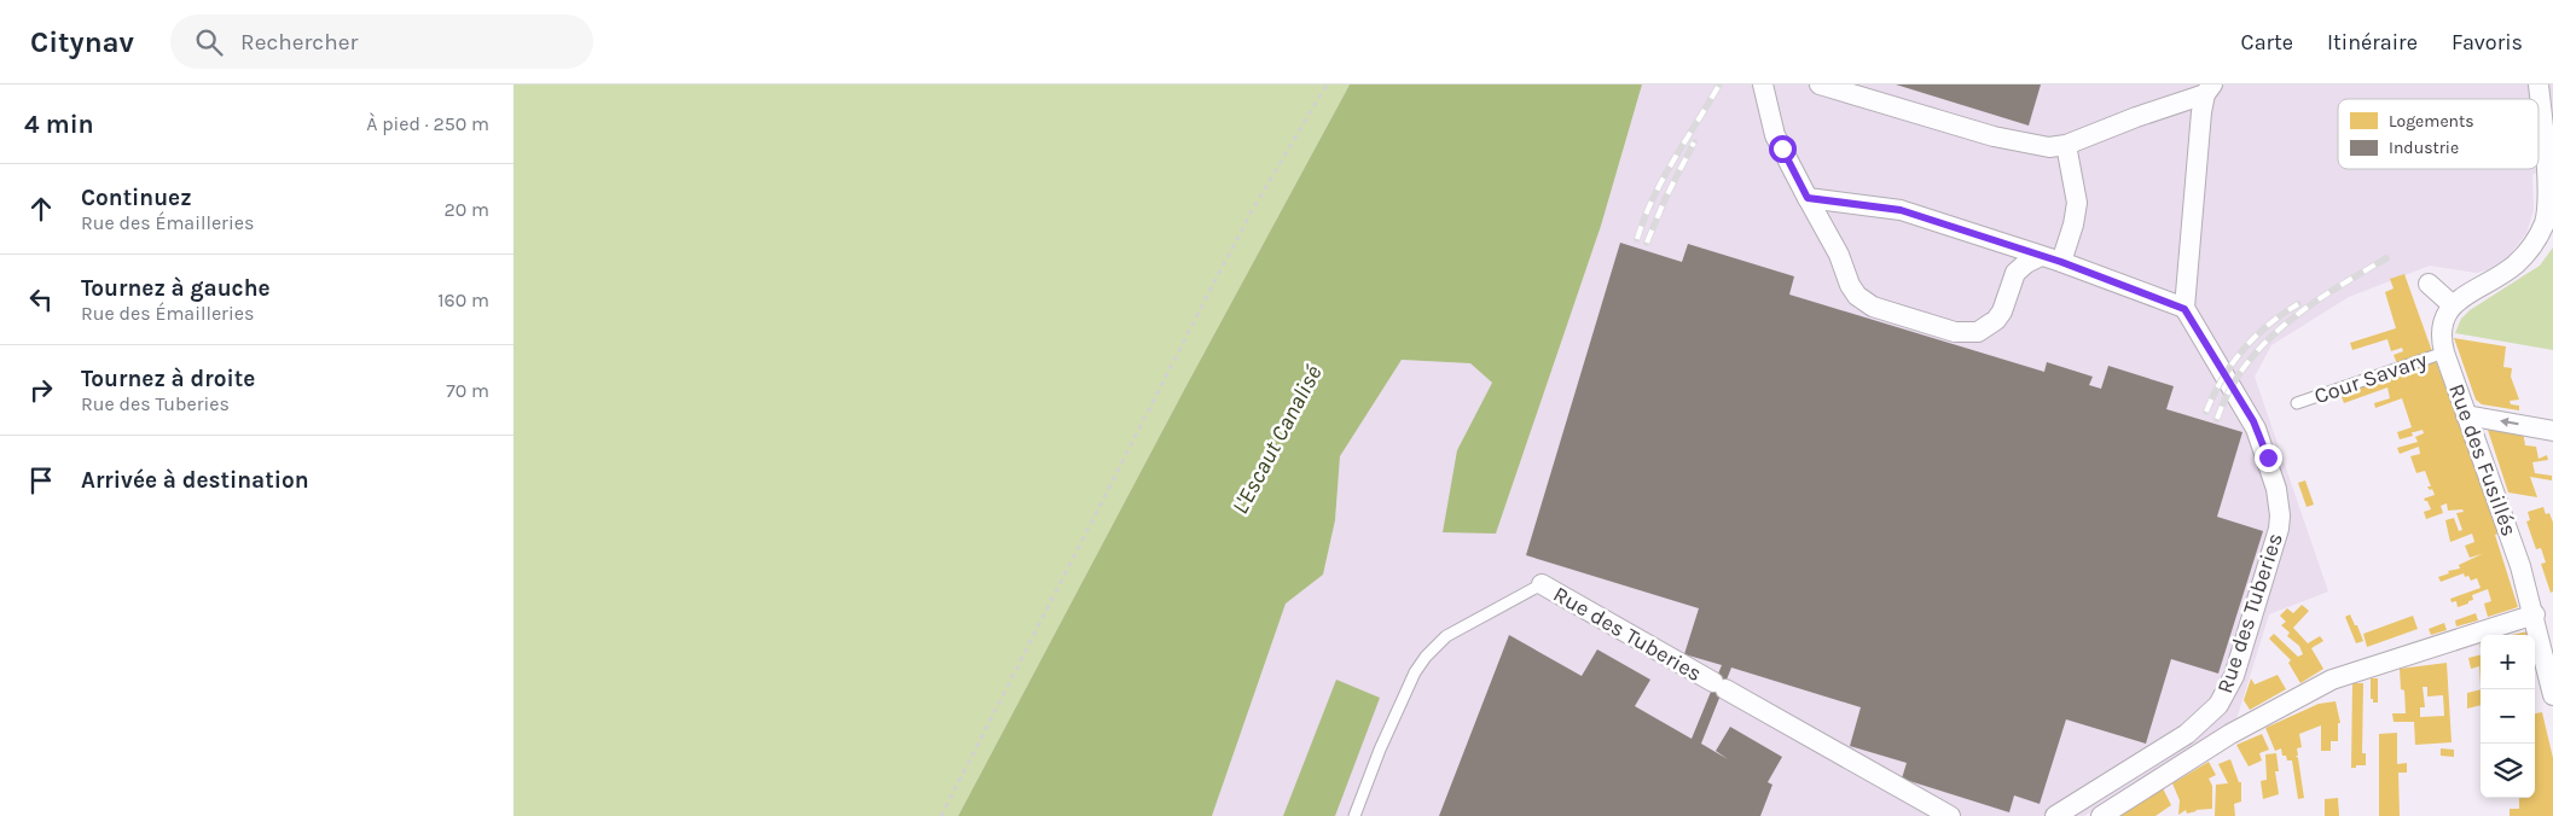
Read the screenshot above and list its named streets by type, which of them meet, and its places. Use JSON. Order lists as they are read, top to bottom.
{
  "streets": {
    "street": ["Rue des Fusillés", "Rue des Tuberies"],
    "lane": ["Cour Savary"]
  },
  "crossings": [
    ["Cour Savary", "Rue des Fusillés"]
  ],
  "water": ["L'Escaut Canalisé"],
  "legend": ["Logements", "Industrie"],
  "page": {
    "header": "Citynav",
    "search": "Rechercher",
    "nav": ["Carte", "Itinéraire", "Favoris"],
    "heading": ["4 min", "À pied · 250 m"],
    "list": [
      ["Continuez", "Rue des Émailleries", "20 m"],
      ["Tournez à gauche", "Rue des Émailleries", "160 m"],
      ["Tournez à droite", "Rue des Tuberies", "70 m"],
      "Arrivée à destination"
    ],
    "map_buttons": ["+", "−"]
  }
}
